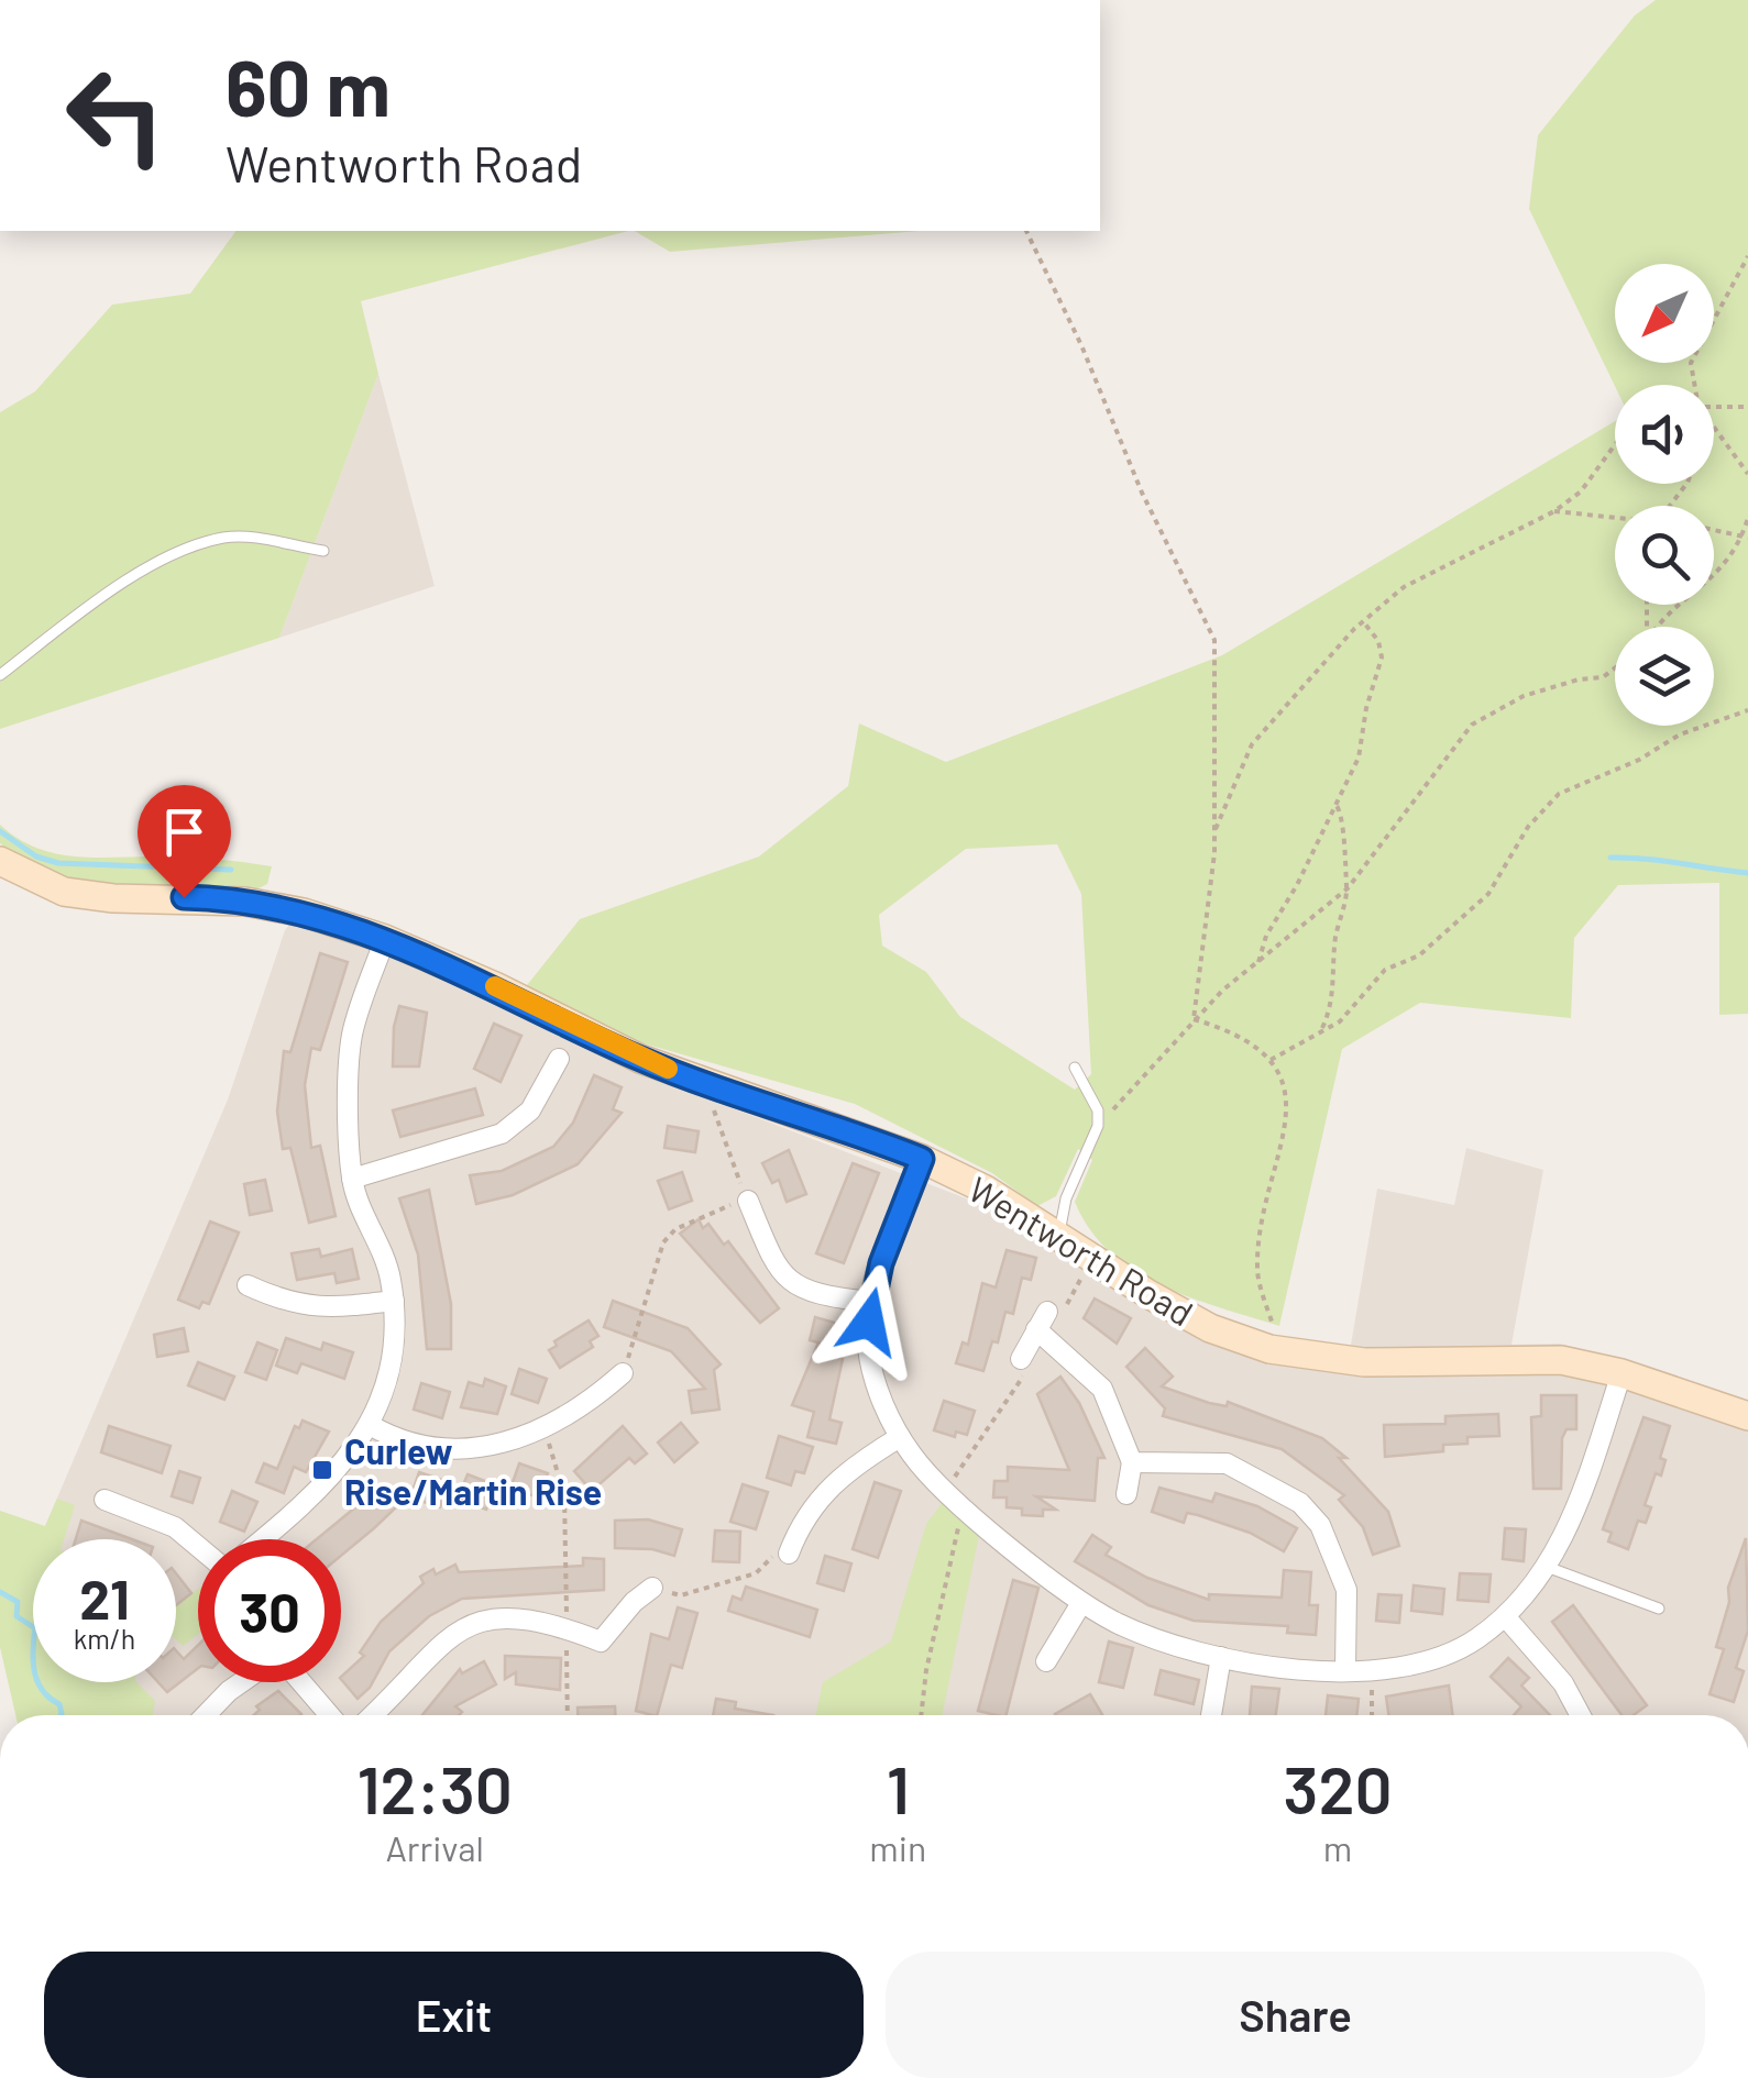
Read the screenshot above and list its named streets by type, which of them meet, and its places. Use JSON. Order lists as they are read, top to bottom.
{
  "streets": {
    "street": ["Wentworth Road"]
  },
  "places": {
    "transit": ["Curlew Rise/Martin Rise"]
  },
  "north": "bottom left",
  "page": {
    "turn": ["60 m", "Wentworth Road"],
    "speed": "21 km/h",
    "limit": "30",
    "eta": [
      "12:30",
      "Arrival",
      "1",
      "min",
      "320",
      "m"
    ],
    "buttons": ["Exit", "Share"]
  }
}
